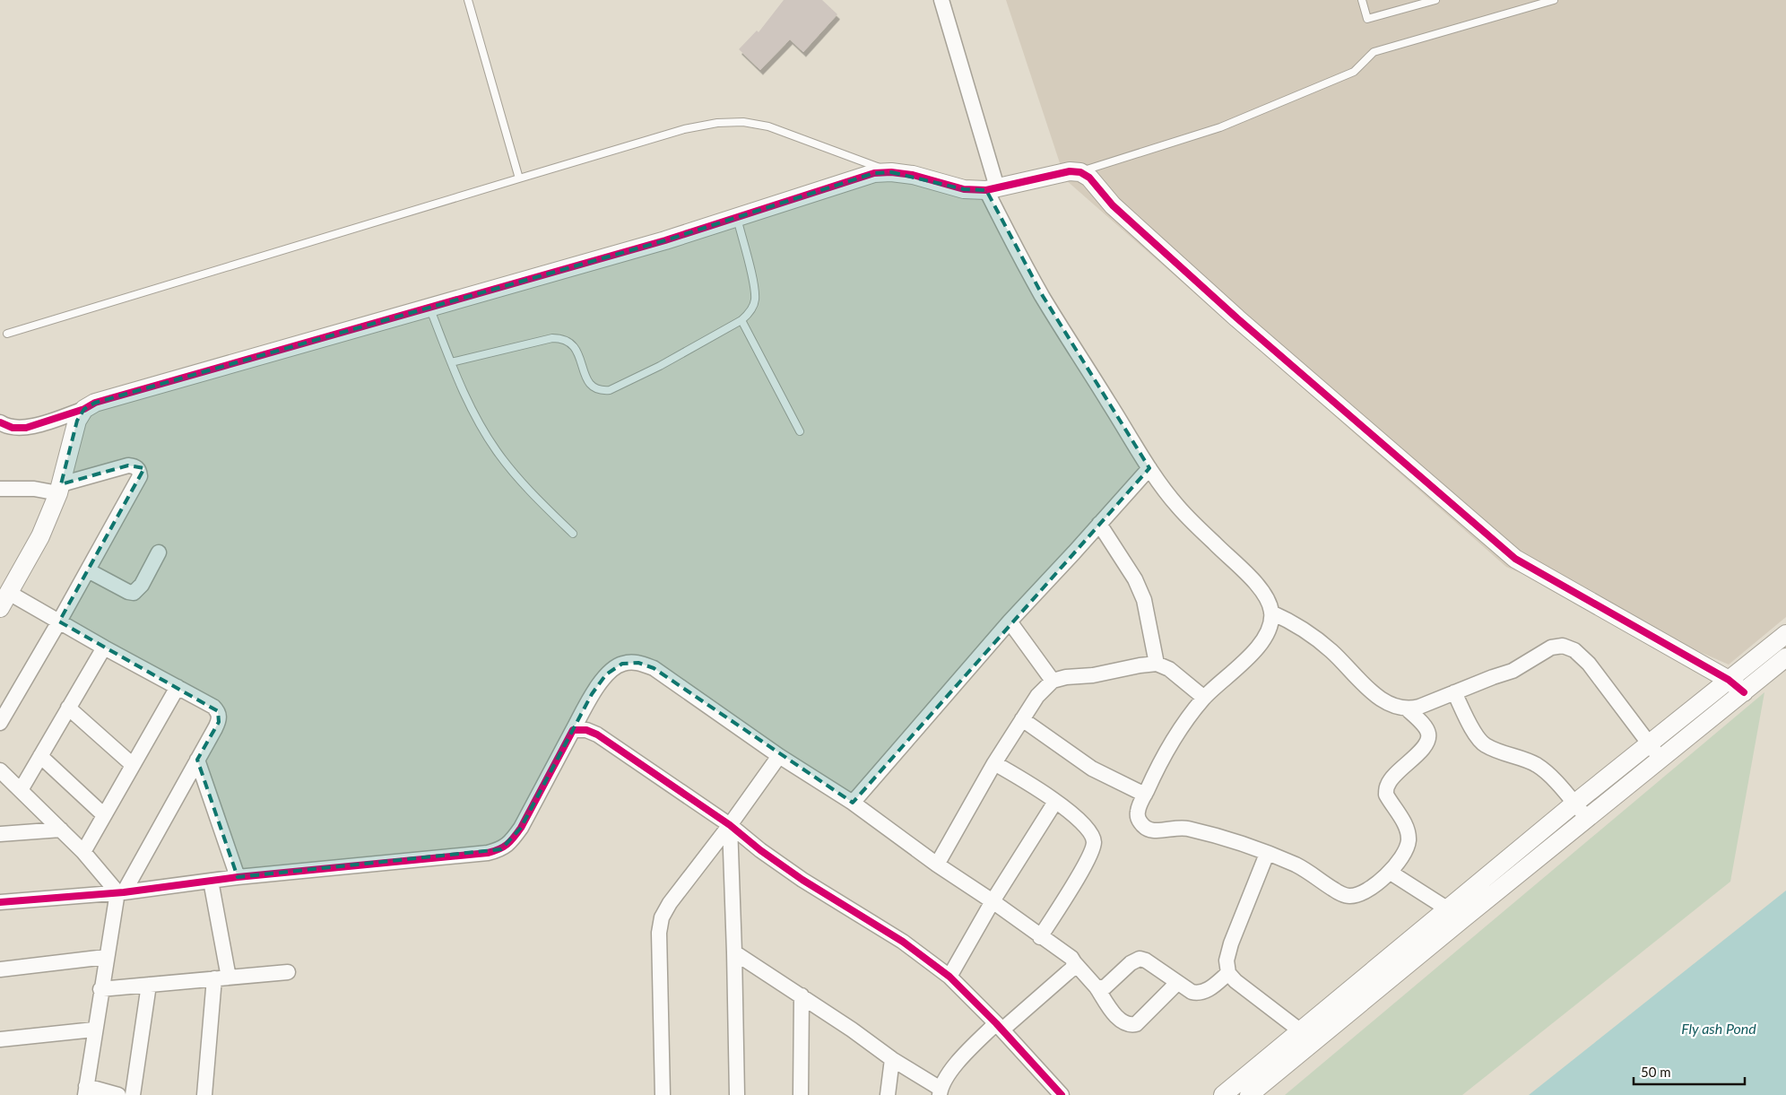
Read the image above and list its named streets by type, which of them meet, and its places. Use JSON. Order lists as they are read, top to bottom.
{
  "water": ["Fly ash Pond"],
  "scale_bar": "50 m"
}
